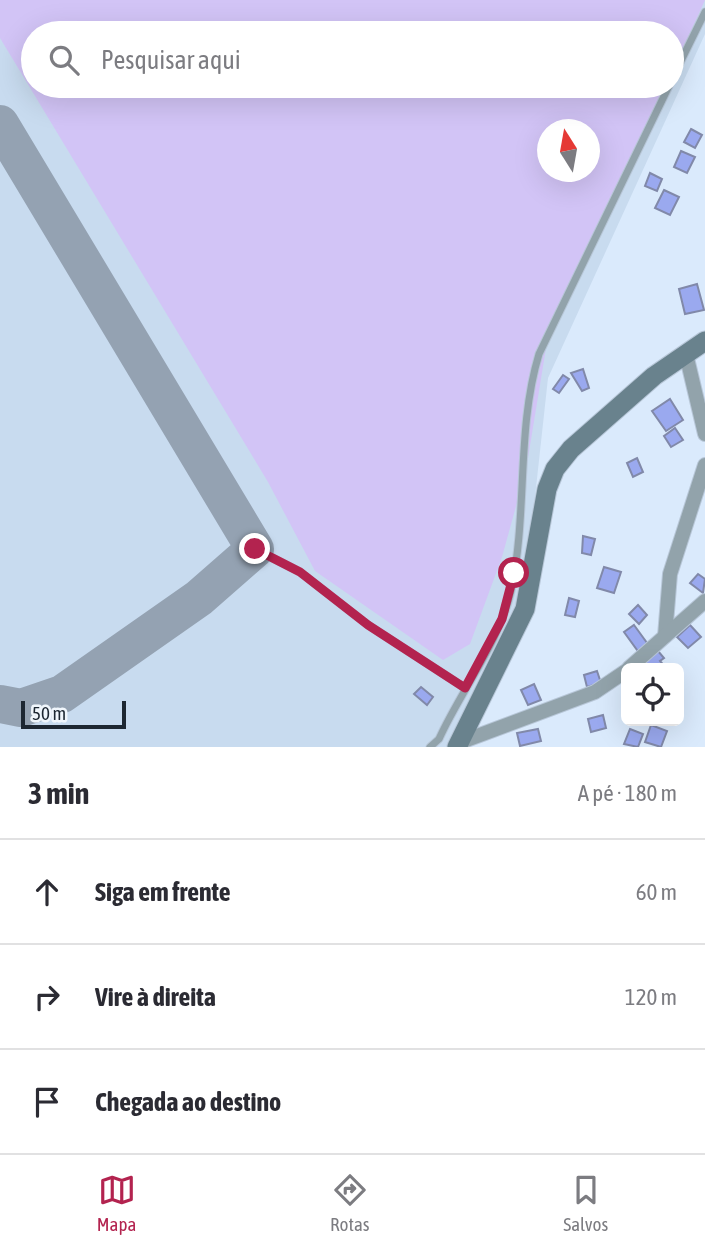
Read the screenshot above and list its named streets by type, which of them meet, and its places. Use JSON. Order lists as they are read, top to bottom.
{
  "scale_bar": "50 m",
  "north": "top",
  "page": {
    "search": "Pesquisar aqui",
    "scale": "50 m",
    "heading": ["3 min", "A pé · 180 m"],
    "list": [
      ["Siga em frente", "60 m"],
      ["Vire à direita", "120 m"],
      "Chegada ao destino"
    ],
    "nav": ["Mapa", "Rotas", "Salvos"]
  }
}
